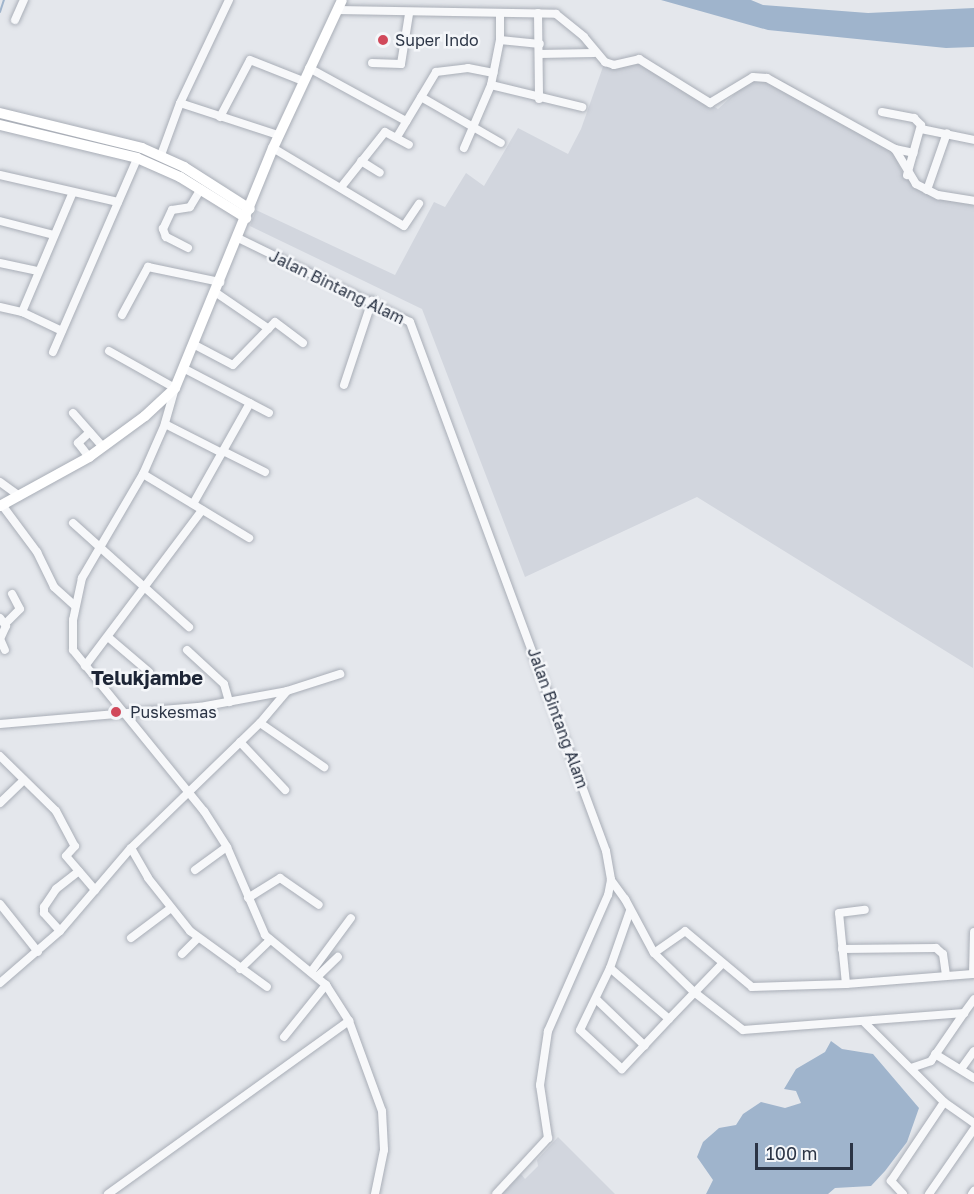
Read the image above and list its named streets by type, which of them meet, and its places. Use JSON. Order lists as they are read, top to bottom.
{
  "streets": {
    "street": ["Jalan Bintang Alam"]
  },
  "districts": ["Telukjambe"],
  "places": ["Super Indo", "Puskesmas"],
  "scale_bar": "100 m"
}
